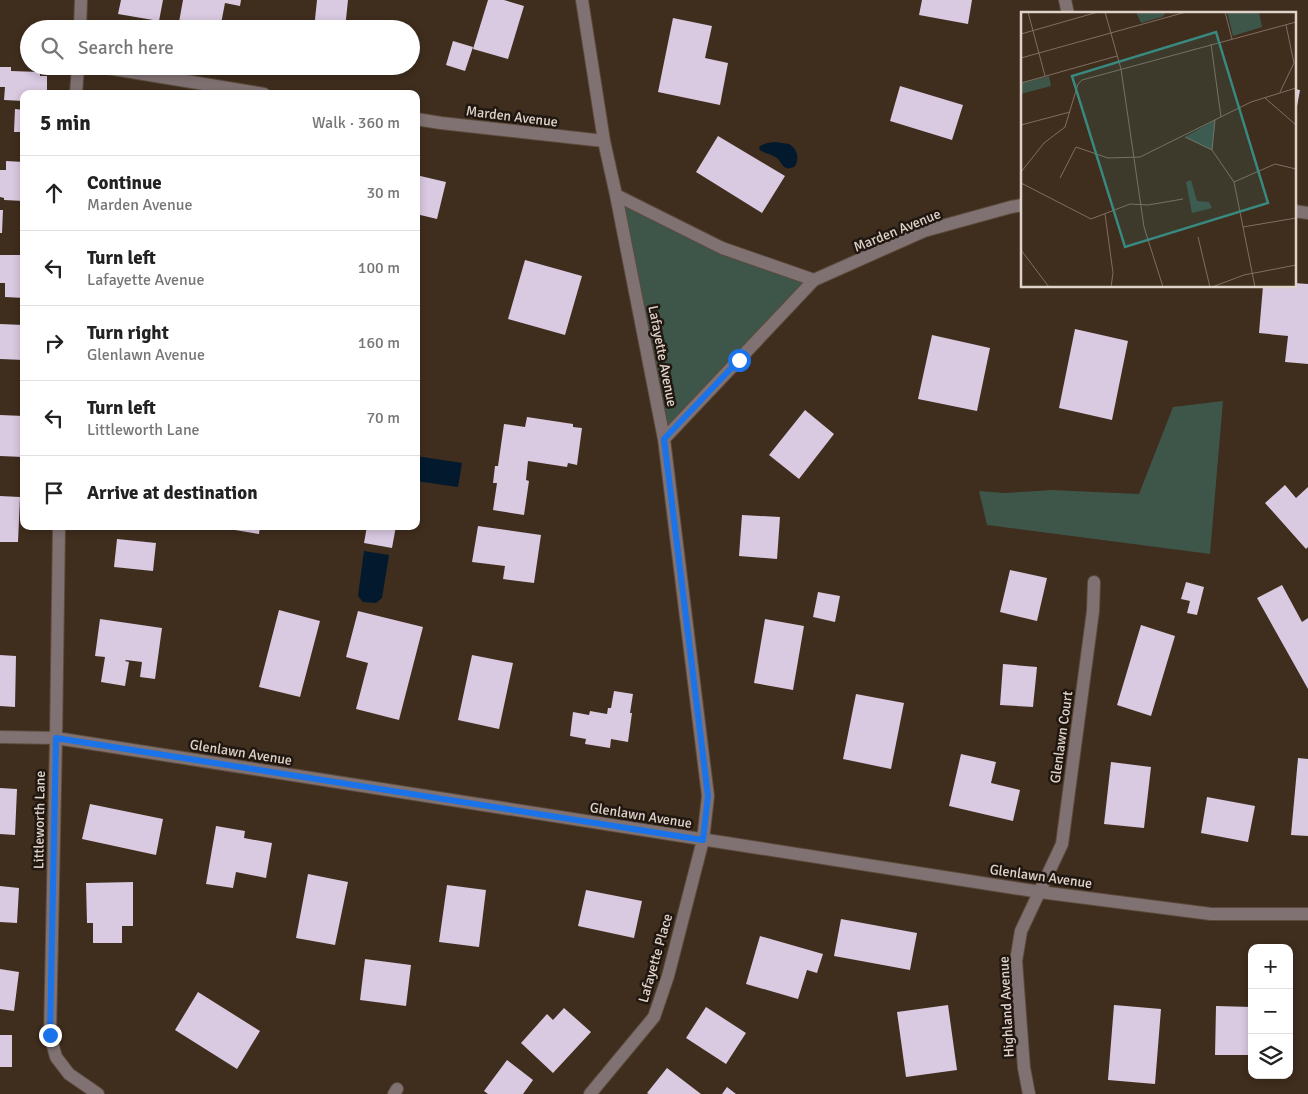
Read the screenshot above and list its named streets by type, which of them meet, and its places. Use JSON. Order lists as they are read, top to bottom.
{
  "streets": {
    "street": [
      "Marden Avenue",
      "Lafayette Avenue",
      "Glenlawn Court",
      "Glenlawn Avenue",
      "Littleworth Lane",
      "Lafayette Place",
      "Highland Avenue"
    ]
  },
  "crossings": [
    ["Marden Avenue", "Lafayette Avenue"],
    ["Lafayette Avenue", "Glenlawn Avenue"],
    ["Lafayette Avenue", "Lafayette Place"],
    ["Glenlawn Court", "Glenlawn Avenue"],
    ["Glenlawn Court", "Highland Avenue"],
    ["Glenlawn Avenue", "Littleworth Lane"],
    ["Glenlawn Avenue", "Lafayette Place"],
    ["Glenlawn Avenue", "Highland Avenue"]
  ],
  "page": {
    "search": "Search here",
    "heading": ["5 min", "Walk · 360 m"],
    "list": [
      ["Continue", "Marden Avenue", "30 m"],
      ["Turn left", "Lafayette Avenue", "100 m"],
      ["Turn right", "Glenlawn Avenue", "160 m"],
      ["Turn left", "Littleworth Lane", "70 m"],
      "Arrive at destination"
    ],
    "map_buttons": ["+", "−"]
  }
}
